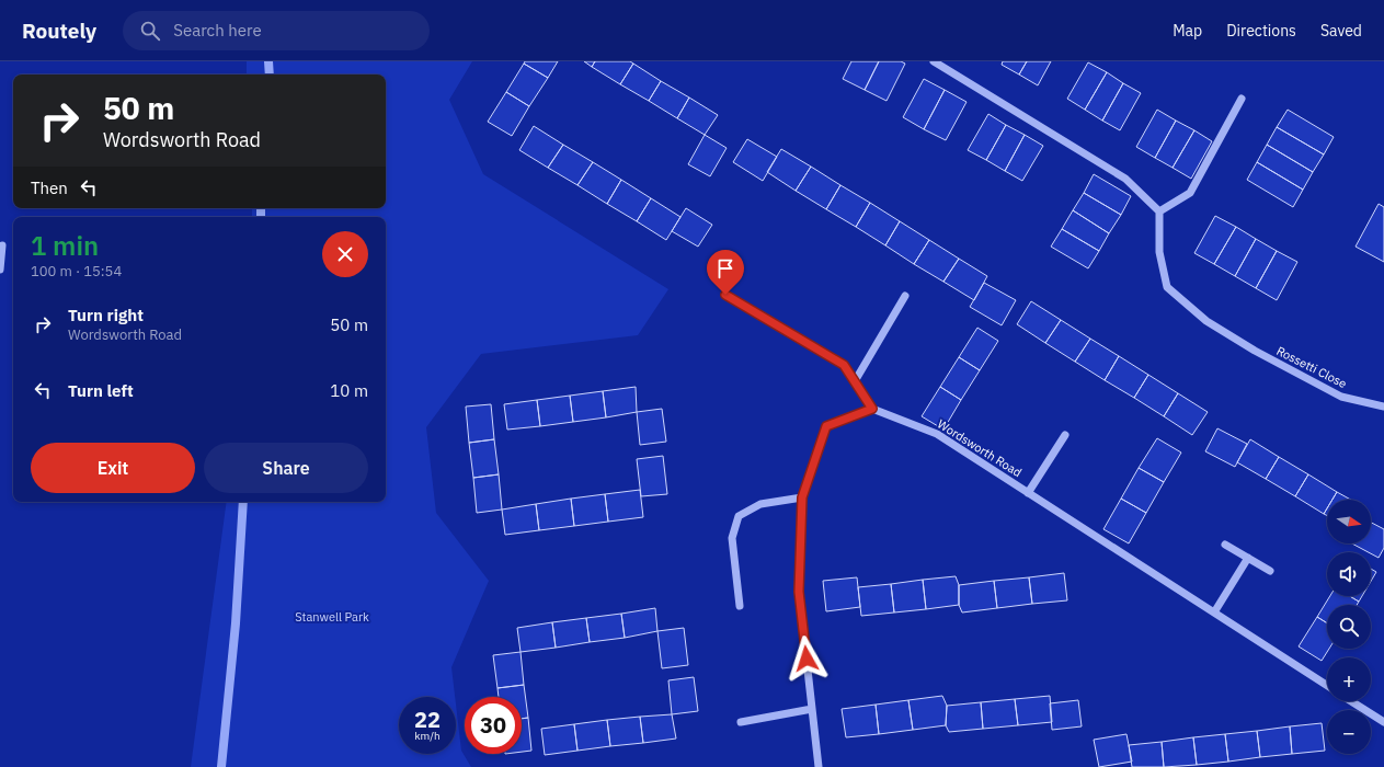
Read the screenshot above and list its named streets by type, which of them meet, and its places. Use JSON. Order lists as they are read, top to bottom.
{
  "streets": {
    "street": ["Rossetti Close", "Wordsworth Road"]
  },
  "parks": ["Stanwell Park"],
  "north": "right",
  "page": {
    "header": "Routely",
    "search": "Search here",
    "nav": ["Map", "Directions", "Saved"],
    "turn": ["50 m", "Wordsworth Road"],
    "then": "Then",
    "heading": ["1 min", "100 m · 15:54"],
    "list": [
      {
        "name": "Turn right",
        "note": "Wordsworth Road",
        "value": "50 m"
      },
      {
        "name": "Turn left",
        "value": "10 m"
      }
    ],
    "buttons": ["Exit", "Share"],
    "map_buttons": ["+", "−"],
    "speed": "22 km/h",
    "limit": "30"
  }
}
